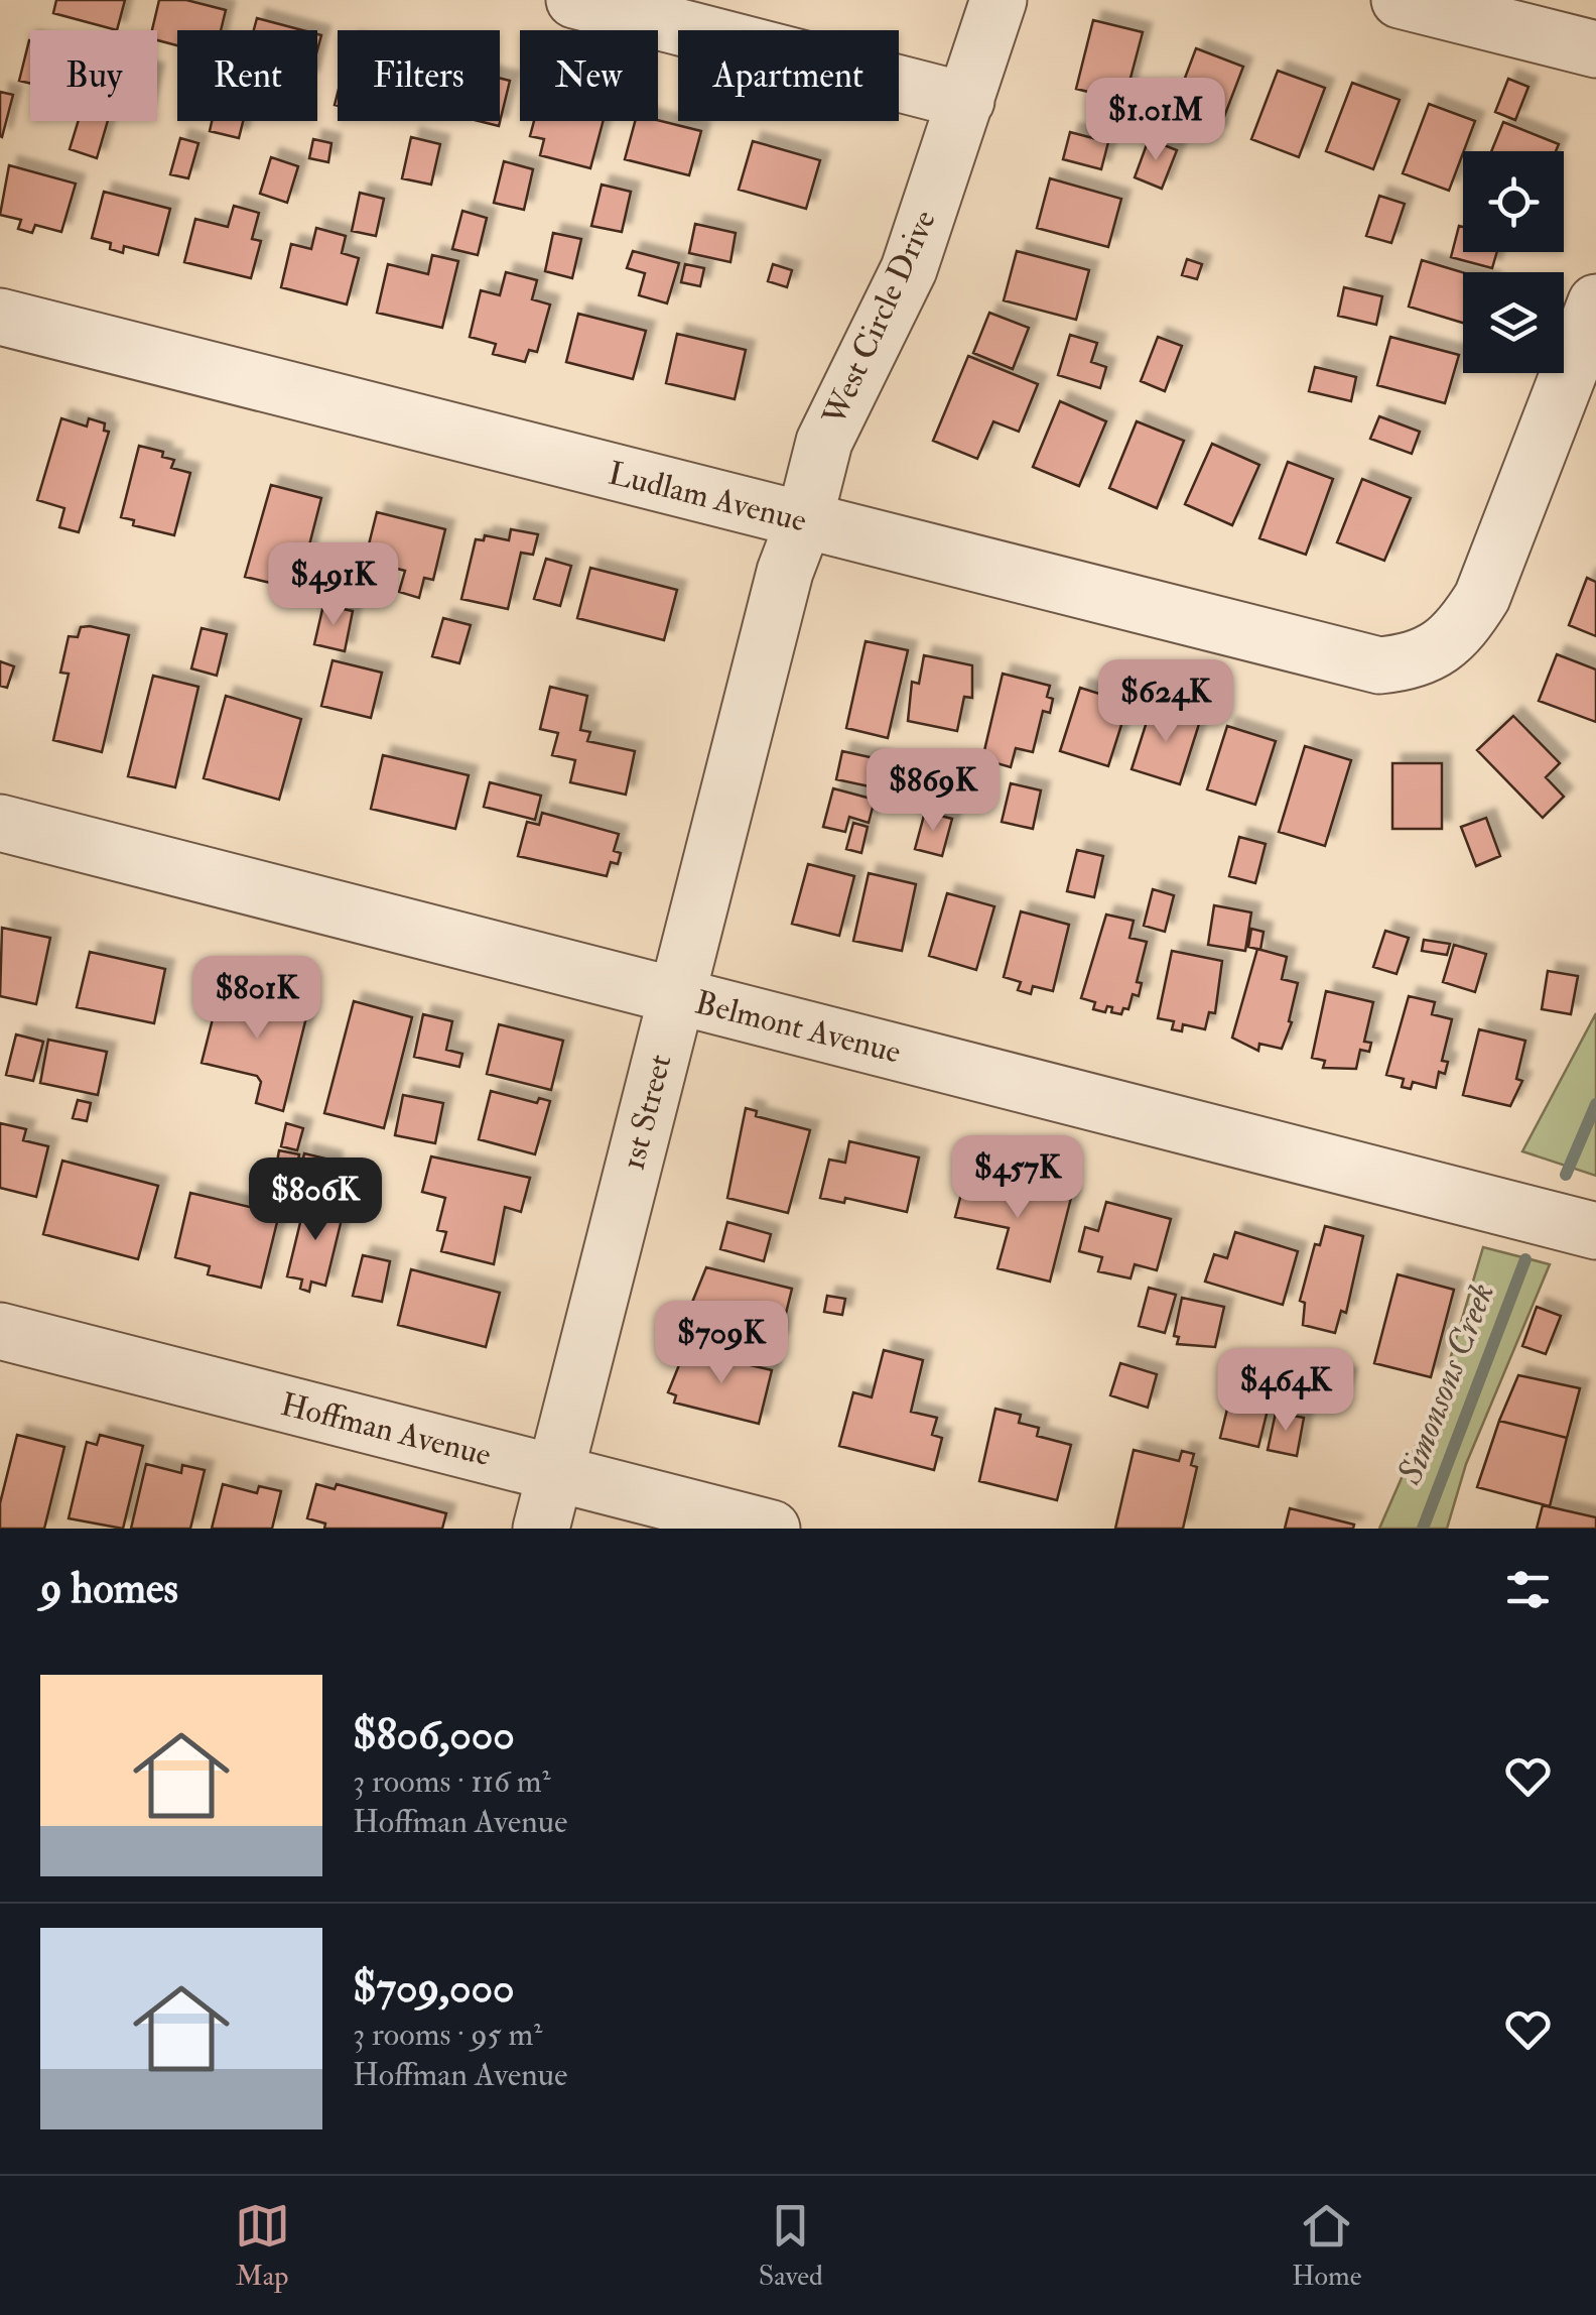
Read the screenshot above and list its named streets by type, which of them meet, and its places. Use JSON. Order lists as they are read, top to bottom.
{
  "streets": {
    "street": [
      "West Circle Drive",
      "Ludlam Avenue",
      "Belmont Avenue",
      "1st Street",
      "Hoffman Avenue"
    ]
  },
  "crossings": [
    ["West Circle Drive", "Ludlam Avenue"],
    ["West Circle Drive", "1st Street"],
    ["Ludlam Avenue", "1st Street"],
    ["Belmont Avenue", "1st Street"],
    ["1st Street", "Hoffman Avenue"]
  ],
  "water": ["Simonsons Creek"],
  "page": {
    "chip": [
      "Buy",
      "Rent",
      "Filters",
      "New",
      "Apartment"
    ],
    "price": [
      "$1.01M",
      "$491K",
      "$624K",
      "$869K",
      "$801K",
      "$457K",
      "$806K",
      "$709K",
      "$464K"
    ],
    "heading": "9 homes",
    "list": [
      {
        "name": "$806,000",
        "note": "3 rooms · 116 m² · Hoffman Avenue"
      },
      {
        "name": "$709,000",
        "note": "3 rooms · 95 m² · Hoffman Avenue"
      }
    ],
    "tabs": ["Map", "Saved", "Home"]
  }
}
